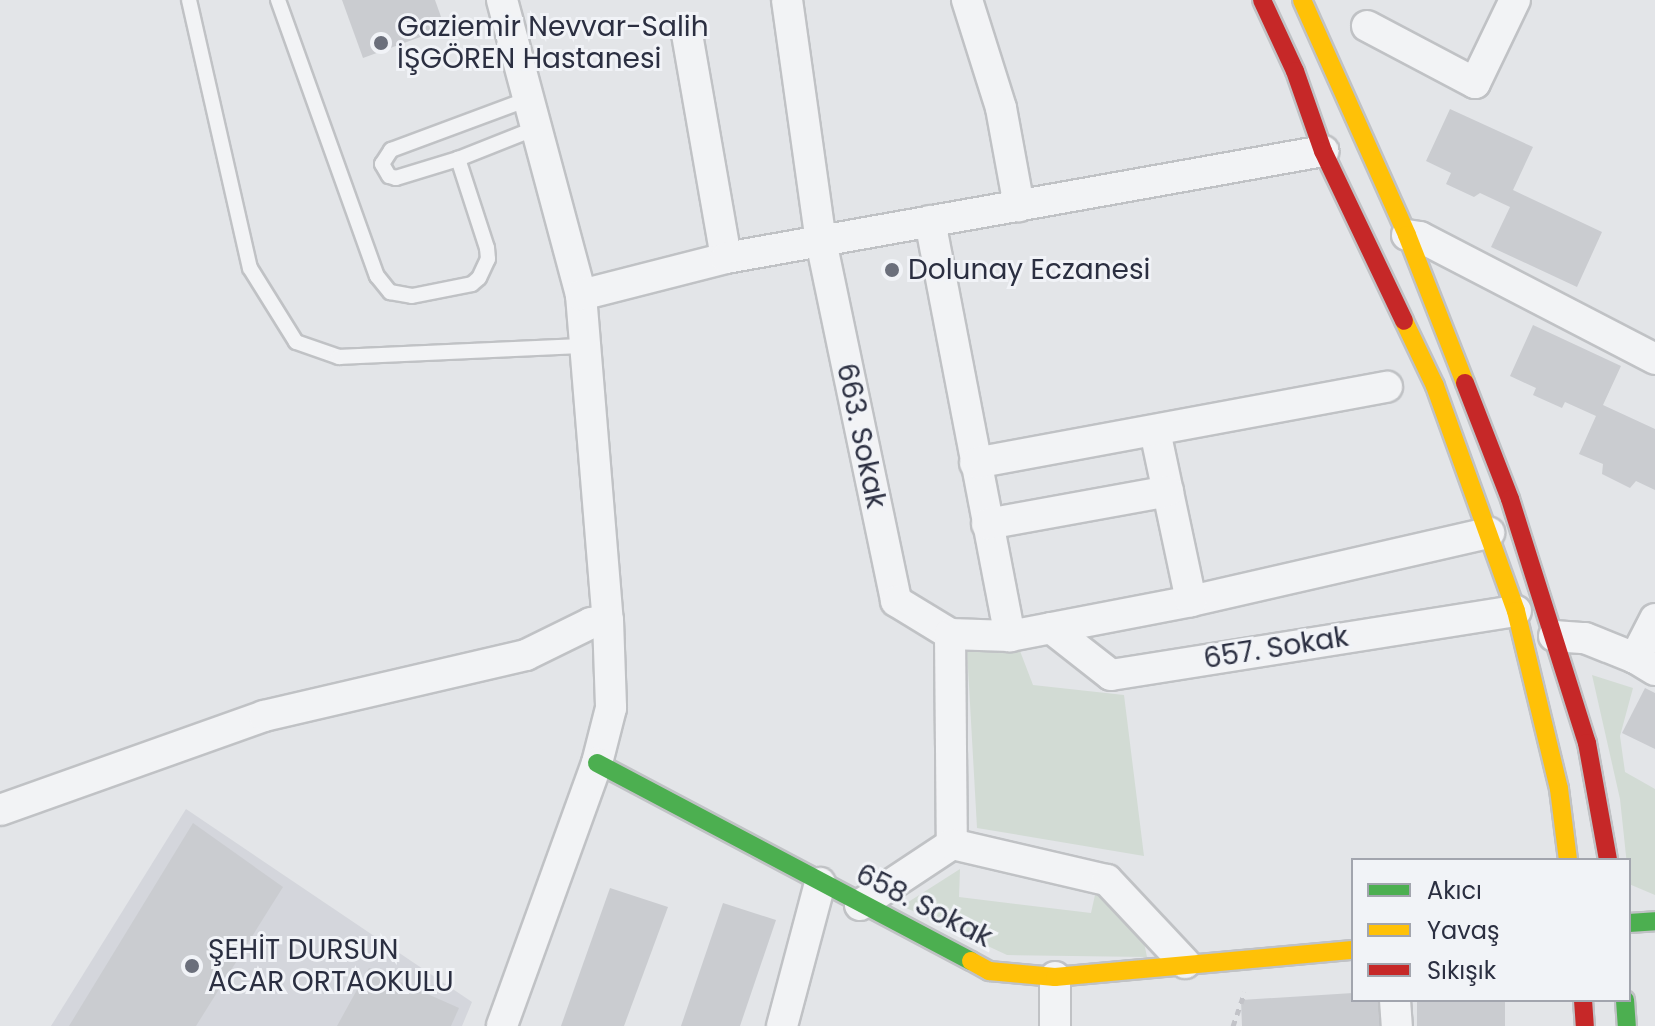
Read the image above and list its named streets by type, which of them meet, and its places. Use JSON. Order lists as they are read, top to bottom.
{
  "streets": {
    "street": ["663. Sokak", "657. Sokak", "658. Sokak"]
  },
  "places": ["Gaziemir Nevvar-Salih İŞGÖREN Hastanesi", "Dolunay Eczanesi", "ŞEHİT DURSUN ACAR ORTAOKULU"],
  "legend": ["Akıcı", "Yavaş", "Sıkışık"]
}
